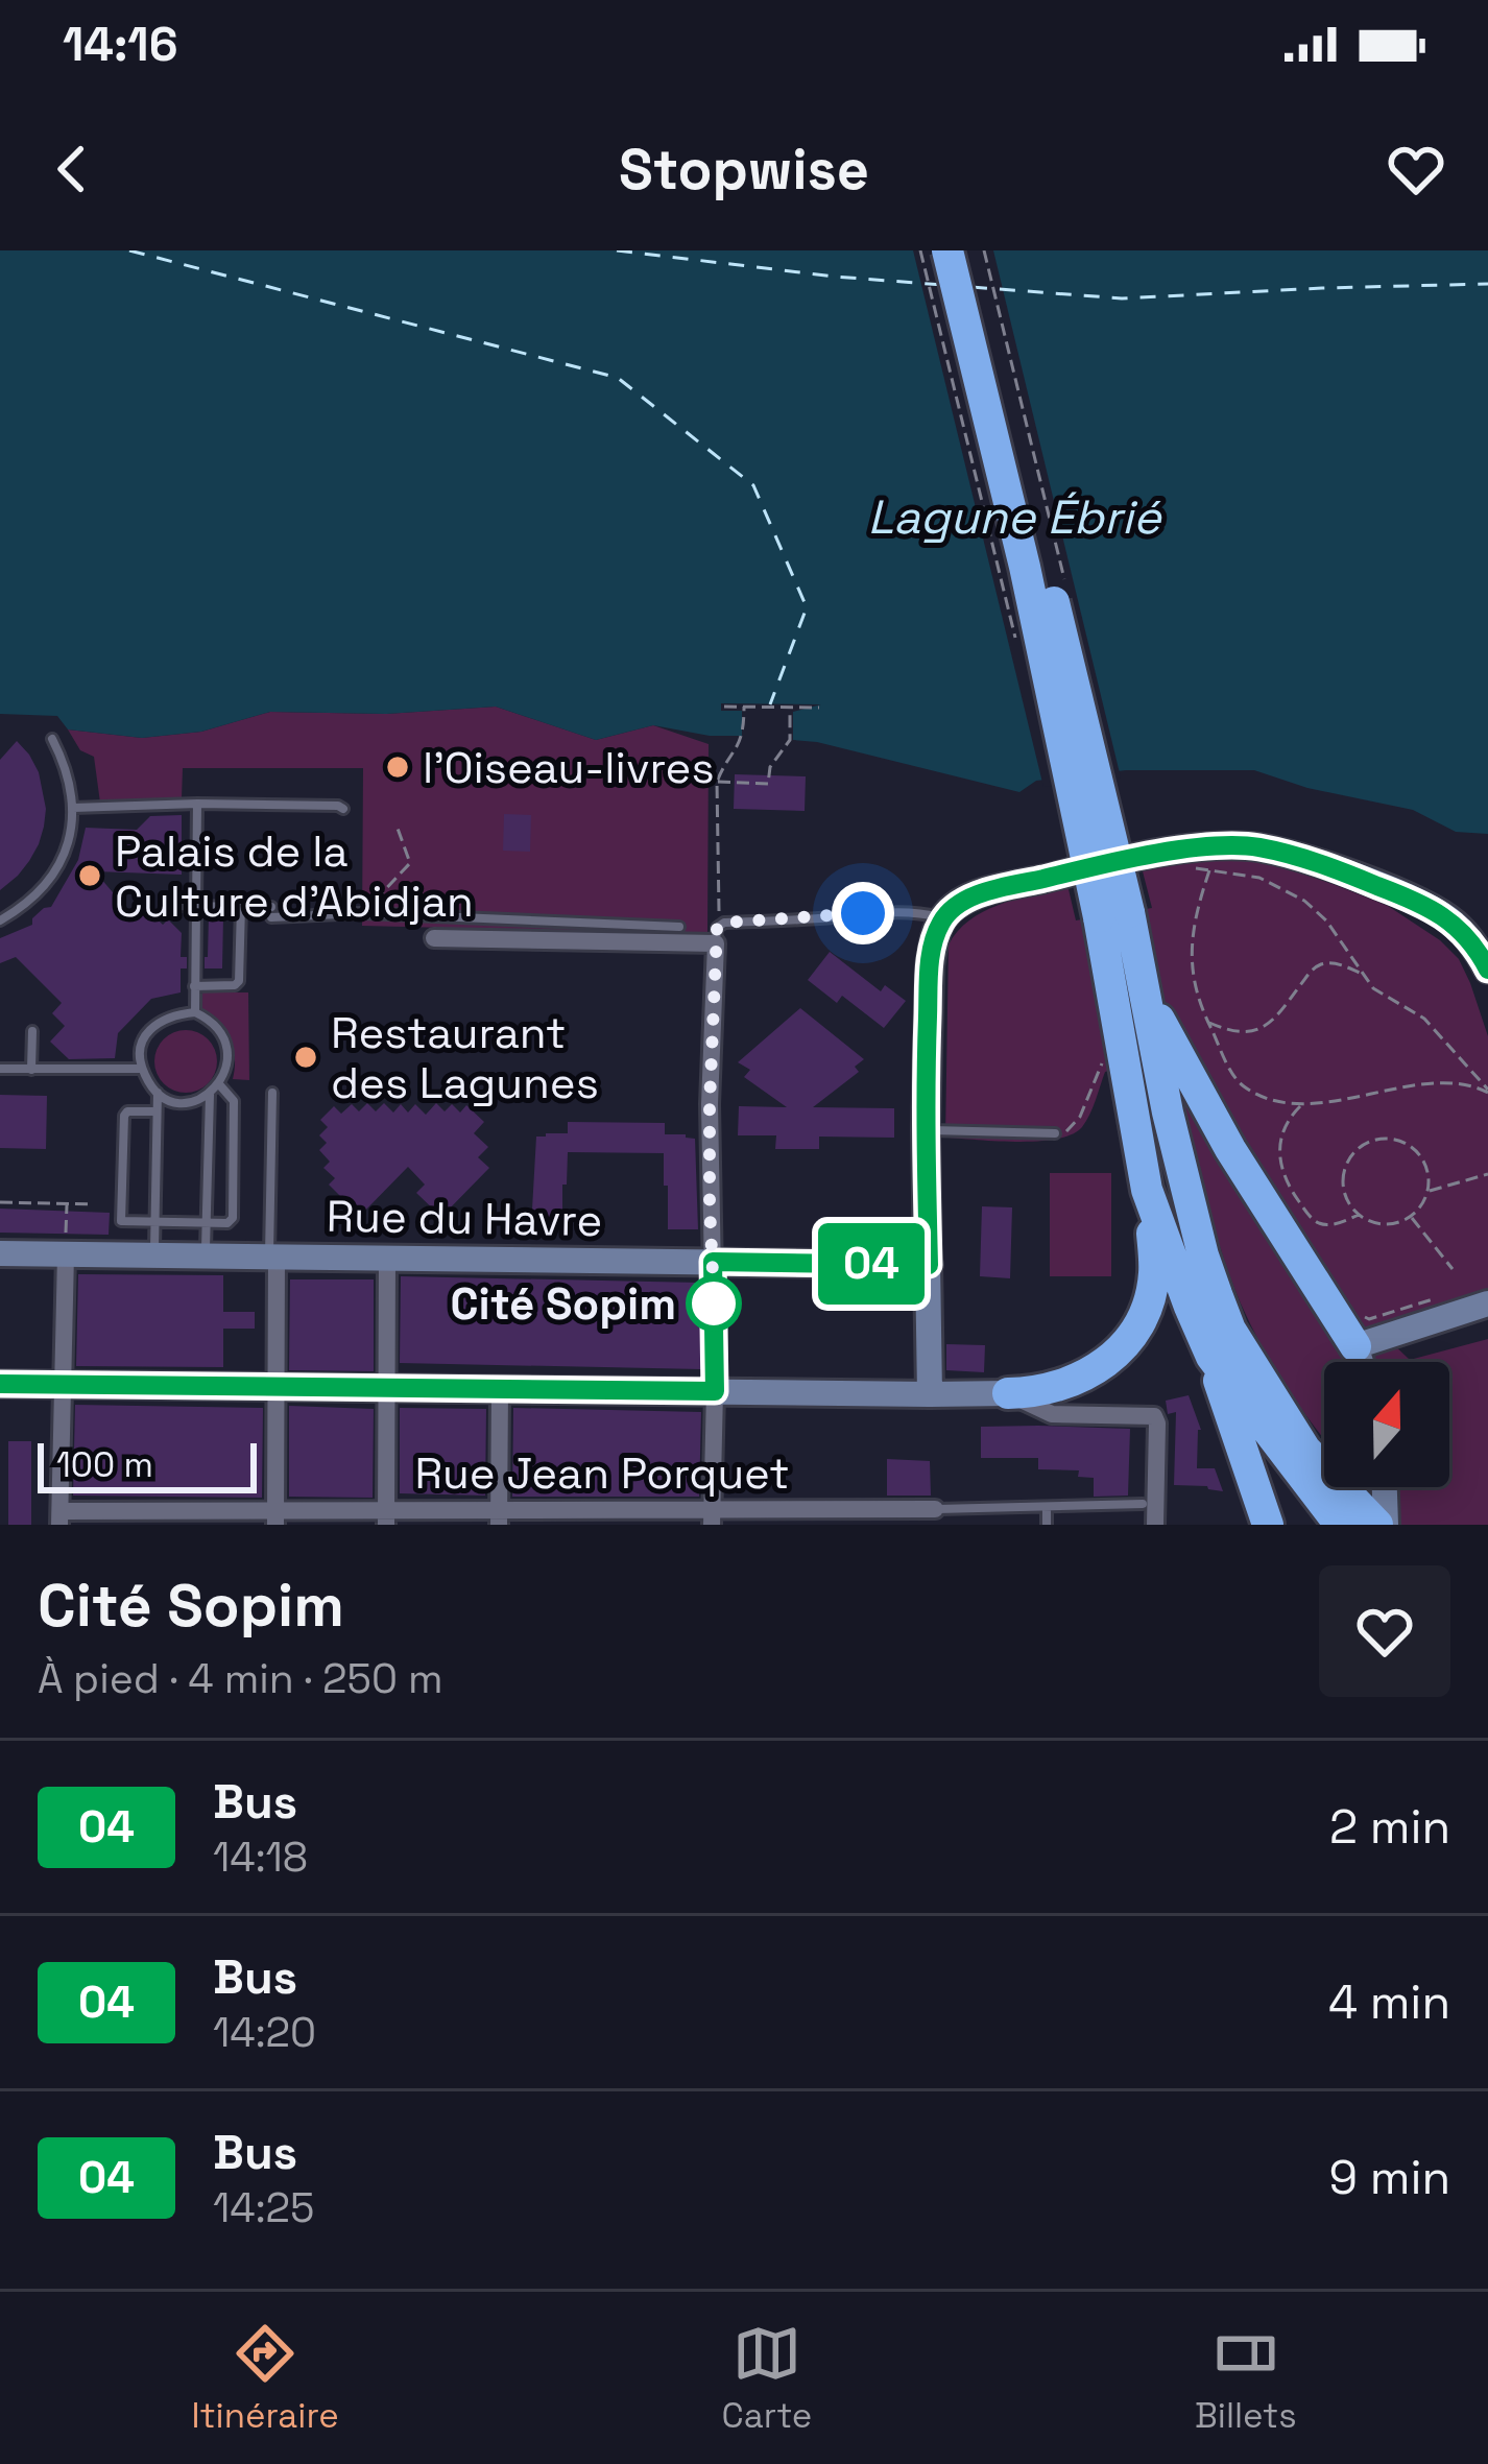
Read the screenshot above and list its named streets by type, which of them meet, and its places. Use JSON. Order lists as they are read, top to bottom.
{
  "streets": {
    "main road": ["Rue du Havre"],
    "street": ["Rue Jean Porquet"]
  },
  "water": ["Lagune Ébrié"],
  "places": [
    "l'Oiseau-livres",
    "Palais de la Culture d'Abidjan",
    "Restaurant des Lagunes",
    "Cité Sopim"
  ],
  "lines": ["bus line 04"],
  "scale_bar": "100 m",
  "north": "top",
  "page": {
    "status": "14:16",
    "header": "Stopwise",
    "on_map": "04",
    "scale": "100 m",
    "heading": ["Cité Sopim", "À pied · 4 min · 250 m"],
    "list": [
      {
        "mark": "04",
        "name": "Bus",
        "note": "14:18",
        "value": "2 min"
      },
      {
        "mark": "04",
        "name": "Bus",
        "note": "14:20",
        "value": "4 min"
      },
      {
        "mark": "04",
        "name": "Bus",
        "note": "14:25",
        "value": "9 min"
      }
    ],
    "tabs": ["Itinéraire", "Carte", "Billets"]
  }
}
